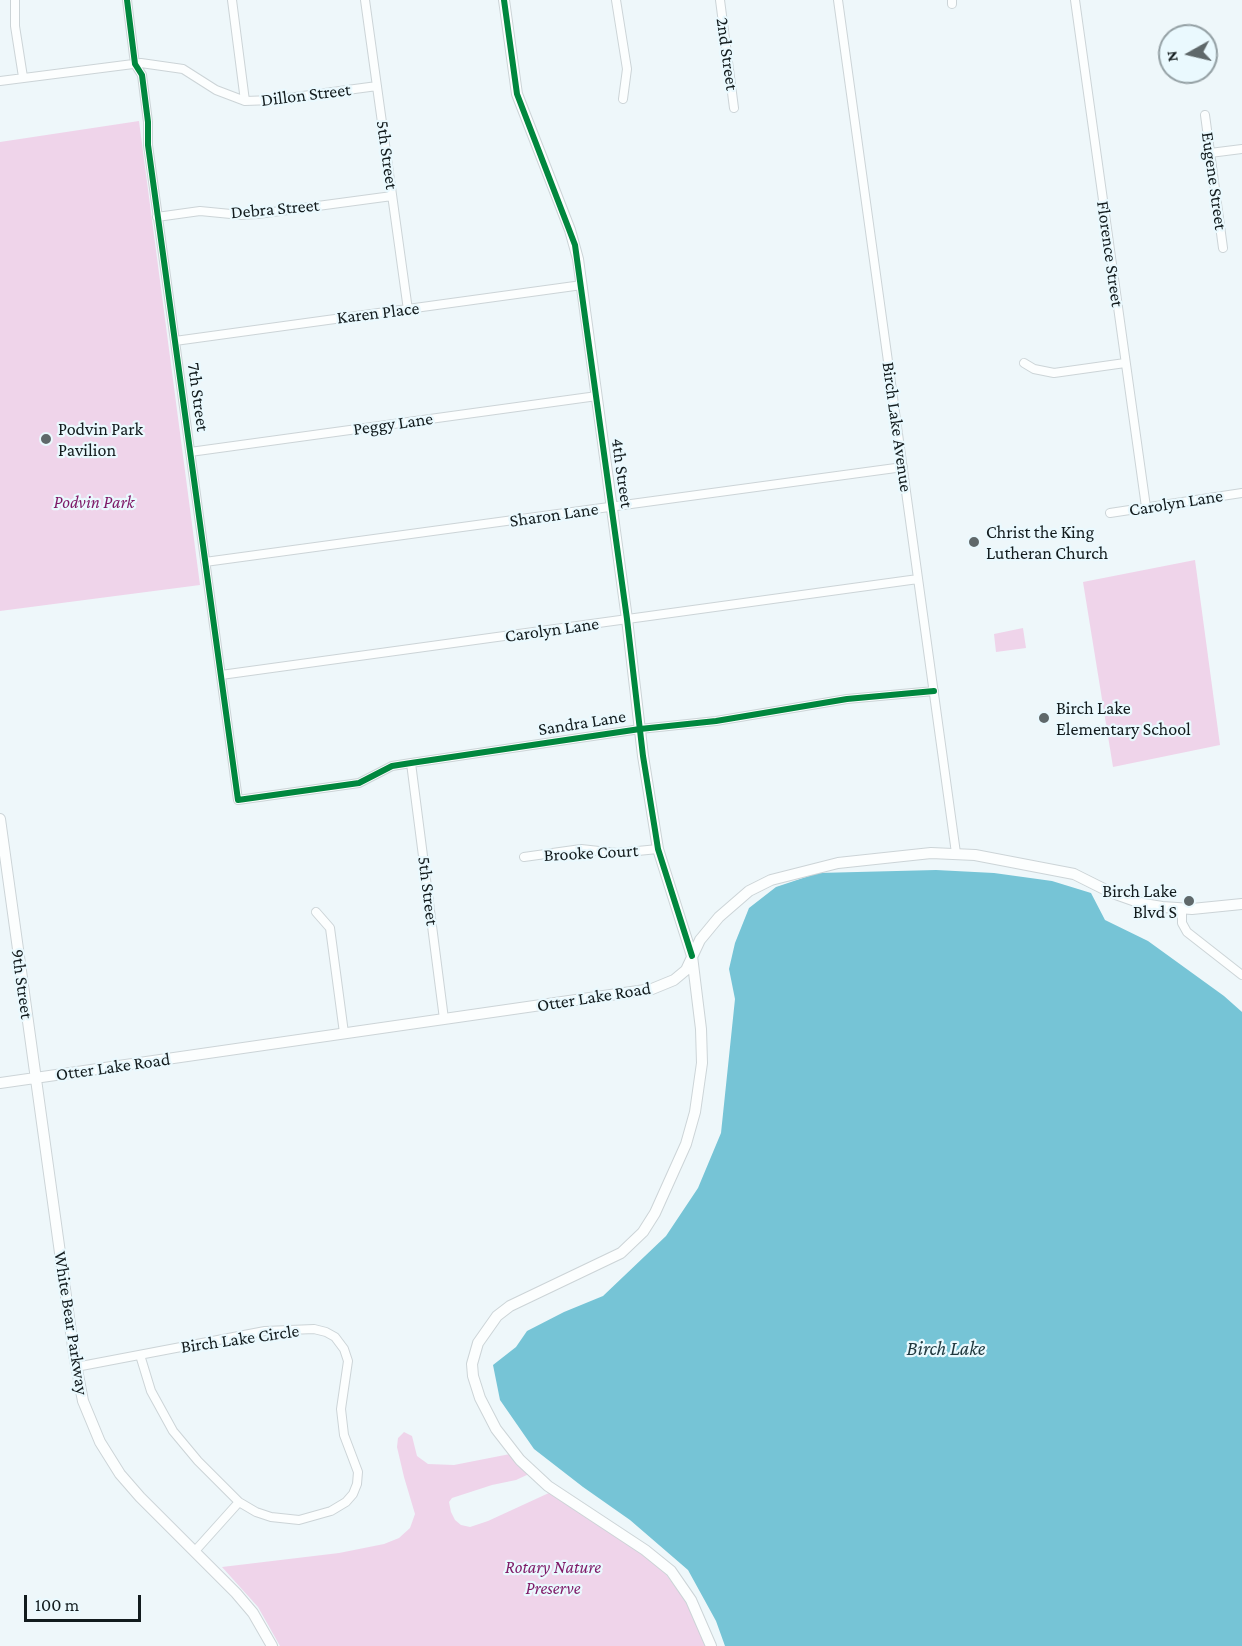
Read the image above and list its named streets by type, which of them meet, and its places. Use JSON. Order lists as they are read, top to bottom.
{
  "streets": {
    "street": [
      "2nd Street",
      "Dillon Street",
      "5th Street",
      "Eugene Street",
      "Debra Street",
      "Florence Street",
      "Karen Place",
      "7th Street",
      "Peggy Lane",
      "Birch Lake Avenue",
      "4th Street",
      "Carolyn Lane",
      "Sharon Lane",
      "Sandra Lane",
      "Brooke Court",
      "9th Street",
      "Otter Lake Road",
      "White Bear Parkway",
      "Birch Lake Circle"
    ]
  },
  "crossings": [
    ["Dillon Street", "5th Street"],
    ["Dillon Street", "7th Street"],
    ["5th Street", "Debra Street"],
    ["5th Street", "Karen Place"],
    ["5th Street", "Sandra Lane"],
    ["5th Street", "Otter Lake Road"],
    ["Debra Street", "7th Street"],
    ["Florence Street", "Carolyn Lane"],
    ["Karen Place", "7th Street"],
    ["Karen Place", "4th Street"],
    ["7th Street", "Peggy Lane"],
    ["7th Street", "Carolyn Lane"],
    ["7th Street", "Sharon Lane"],
    ["7th Street", "Sandra Lane"],
    ["Peggy Lane", "4th Street"],
    ["Birch Lake Avenue", "Carolyn Lane"],
    ["Birch Lake Avenue", "Sharon Lane"],
    ["Birch Lake Avenue", "Sandra Lane"],
    ["Birch Lake Avenue", "Otter Lake Road"],
    ["4th Street", "Carolyn Lane"],
    ["4th Street", "Sharon Lane"],
    ["4th Street", "Sandra Lane"],
    ["4th Street", "Brooke Court"],
    ["4th Street", "Otter Lake Road"],
    ["9th Street", "Otter Lake Road"],
    ["9th Street", "White Bear Parkway"],
    ["Otter Lake Road", "White Bear Parkway"],
    ["White Bear Parkway", "Birch Lake Circle"]
  ],
  "water": ["Birch Lake"],
  "parks": ["Podvin Park", "Rotary Nature Preserve"],
  "places": [
    "Podvin Park Pavilion",
    "Christ the King Lutheran Church",
    "Birch Lake Elementary School",
    "Birch Lake Blvd S"
  ],
  "scale_bar": "100 m",
  "north": "left"
}
